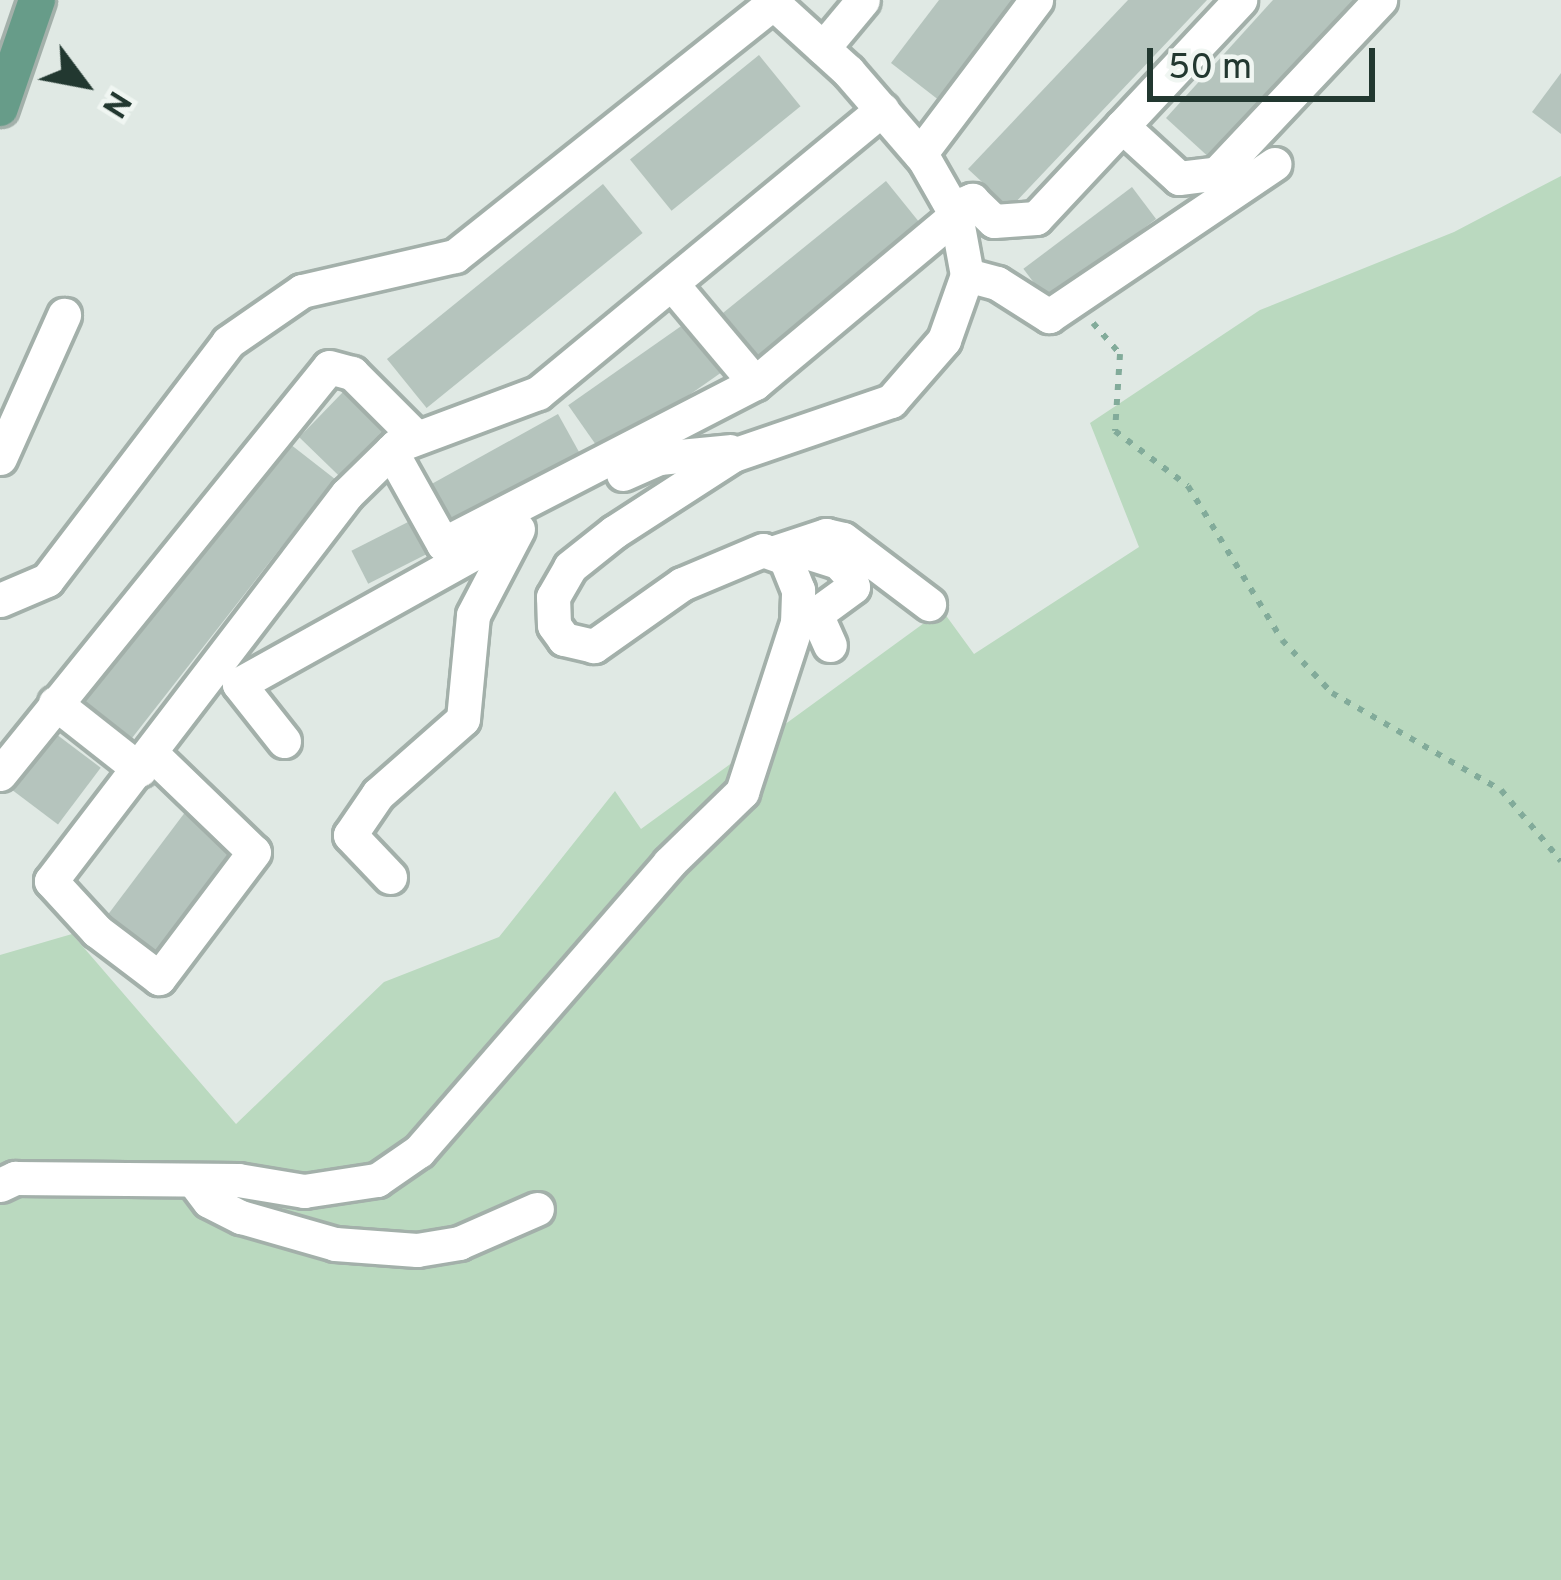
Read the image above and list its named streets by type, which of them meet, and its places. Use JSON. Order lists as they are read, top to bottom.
{
  "scale_bar": "50 m",
  "north": "bottom right"
}
